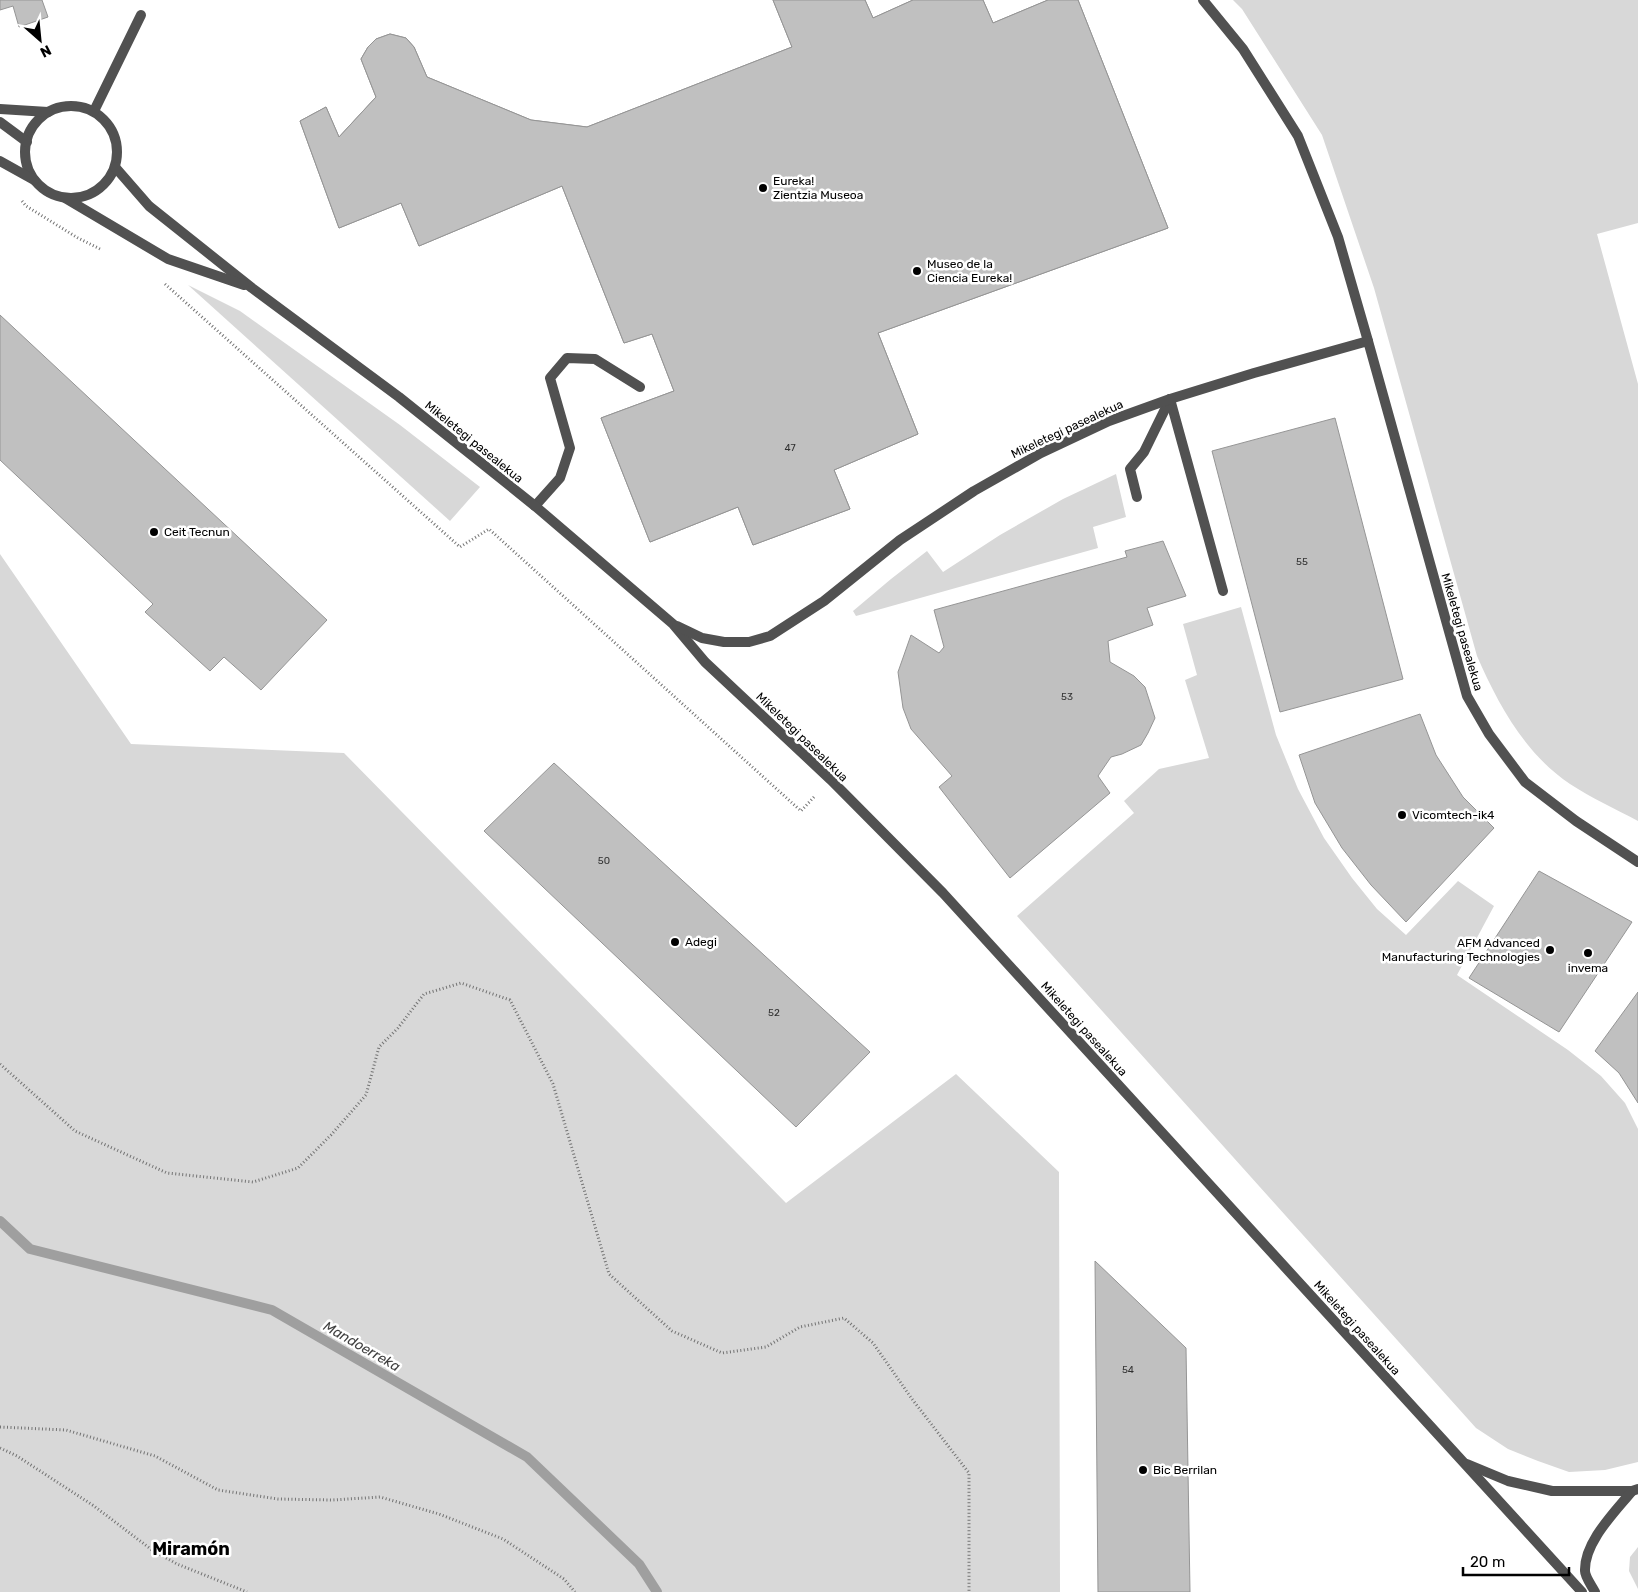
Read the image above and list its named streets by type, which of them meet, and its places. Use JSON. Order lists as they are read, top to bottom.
{
  "streets": {
    "street": ["Mikeletegi pasealekua"]
  },
  "districts": ["Miramón"],
  "water": ["Mandoerreka"],
  "places": [
    "Eureka! Zientzia Museoa",
    "Museo de la Ciencia Eureka!",
    "Ceit Tecnun",
    "Vicomtech-ik4",
    "Adegi",
    "AFM Advanced Manufacturing Technologies",
    "invema",
    "Bic Berrilan"
  ],
  "house_numbers": [
    "47",
    "55",
    "53",
    "50",
    "52",
    "54"
  ],
  "scale_bar": "20 m",
  "north": "bottom right"
}
